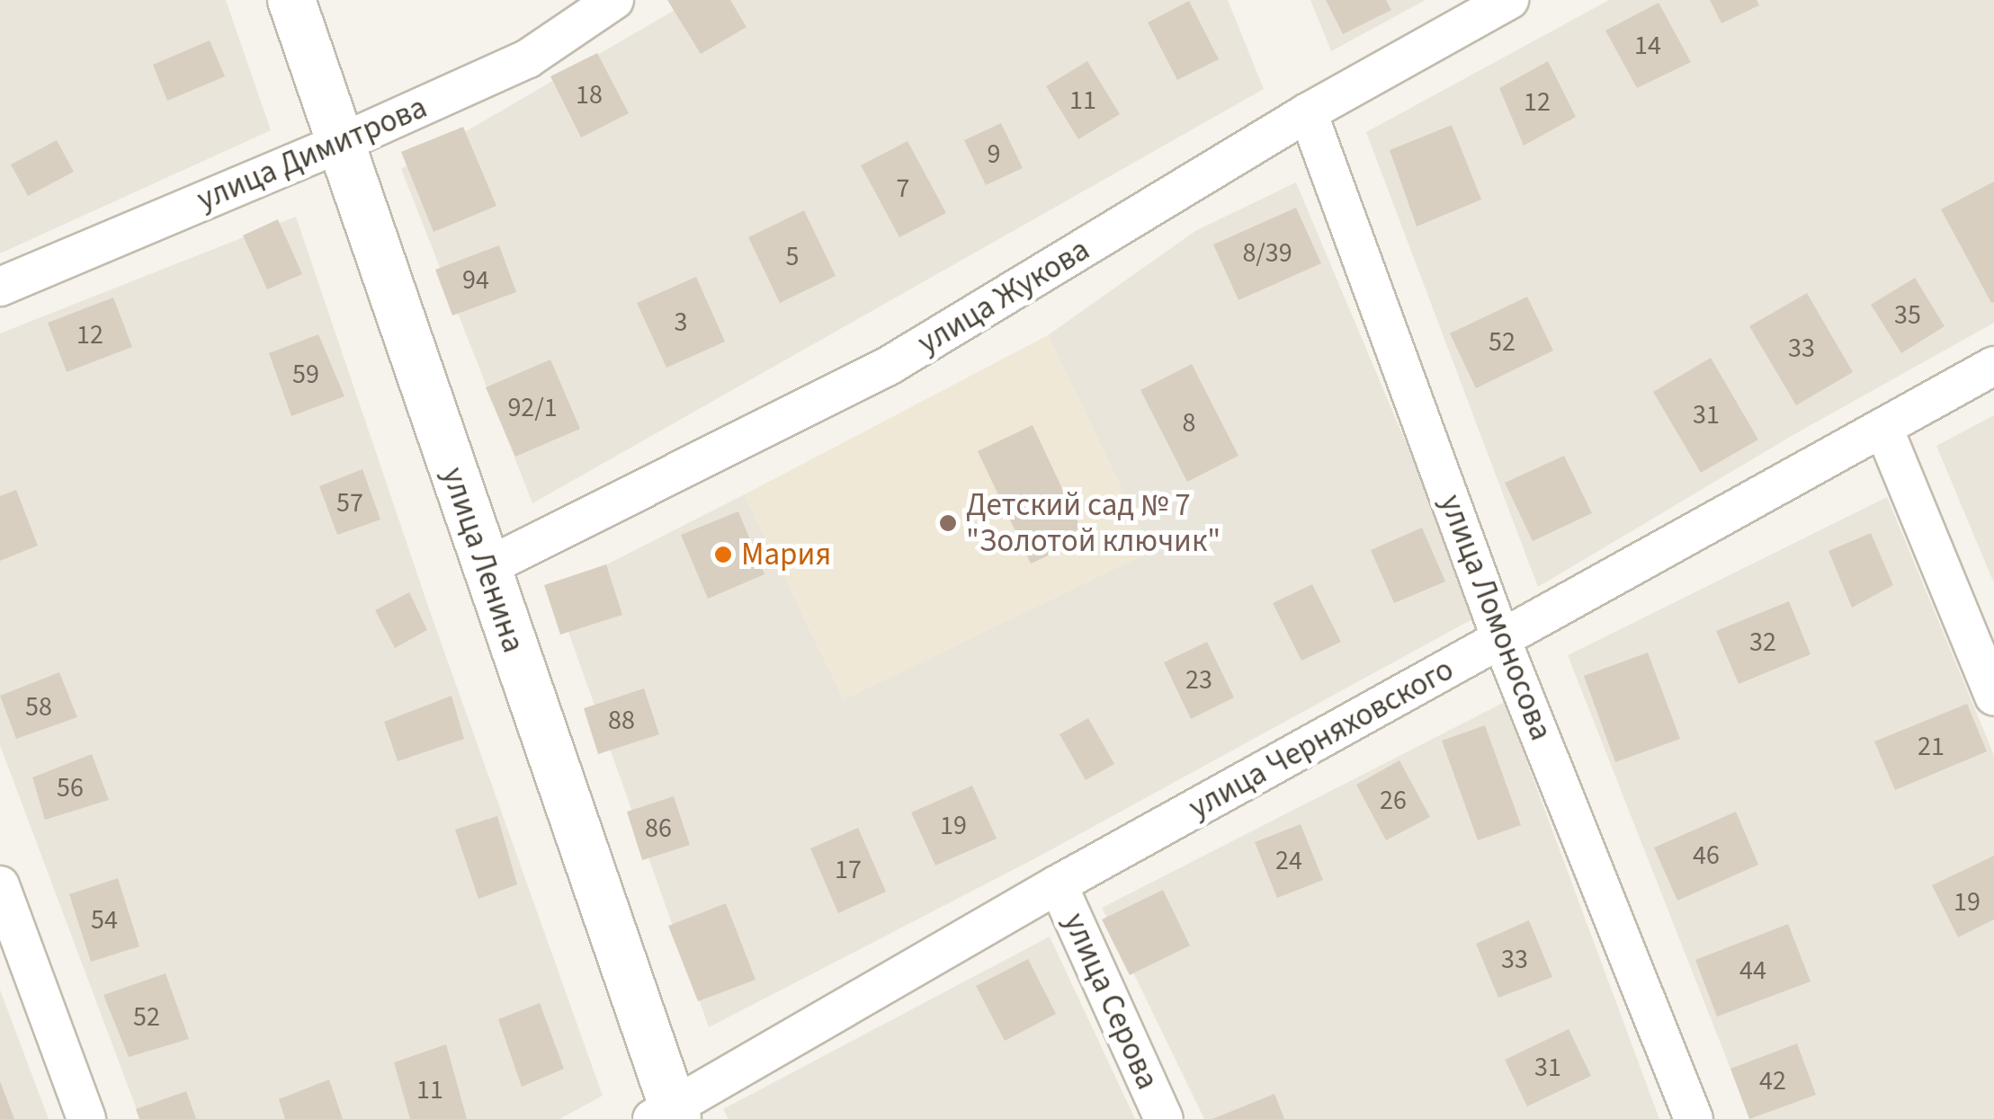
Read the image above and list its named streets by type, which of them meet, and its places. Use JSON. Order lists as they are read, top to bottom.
{
  "streets": {
    "street": [
      "улица Димитрова",
      "улица Жукова",
      "улица Ленина",
      "улица Ломоносова",
      "улица Черняховского",
      "улица Серова"
    ]
  },
  "crossings": [
    ["улица Димитрова", "улица Ленина"],
    ["улица Жукова", "улица Ленина"],
    ["улица Жукова", "улица Ломоносова"],
    ["улица Ленина", "улица Черняховского"],
    ["улица Ломоносова", "улица Черняховского"],
    ["улица Черняховского", "улица Серова"]
  ],
  "places": ["Детский сад № 7 \"Золотой ключик\"", "Мария"],
  "house_numbers": [
    "14",
    "18",
    "11",
    "12",
    "9",
    "7",
    "8/39",
    "5",
    "94",
    "35",
    "3",
    "12",
    "52",
    "33",
    "59",
    "92/1",
    "31",
    "8",
    "57",
    "32",
    "23",
    "58",
    "88",
    "21",
    "56",
    "26",
    "19",
    "86",
    "46",
    "24",
    "17",
    "19",
    "54",
    "33",
    "44",
    "52",
    "31",
    "42",
    "11"
  ]
}
